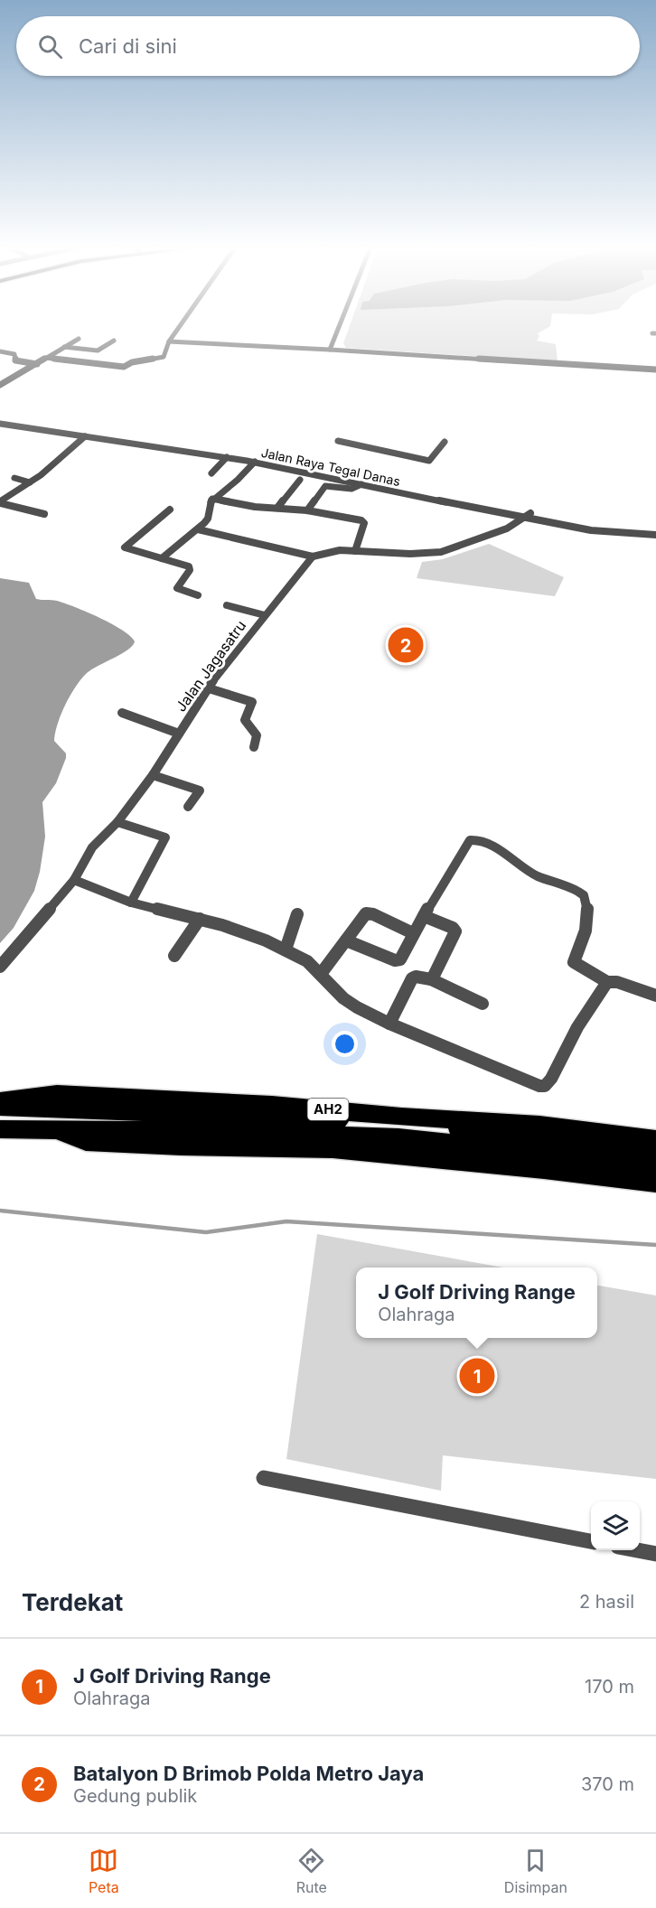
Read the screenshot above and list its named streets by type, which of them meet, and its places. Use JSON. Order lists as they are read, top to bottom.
{
  "streets": {
    "highway": ["AH2"],
    "street": ["Jalan Raya Tegal Danas", "Jalan Jagasatru"]
  },
  "page": {
    "search": "Cari di sini",
    "pins": ["2", "1"],
    "popup": ["J Golf Driving Range", "Olahraga"],
    "heading": ["Terdekat", "2 hasil"],
    "list": [
      {
        "mark": "1",
        "name": "J Golf Driving Range",
        "note": "Olahraga",
        "value": "170 m"
      },
      {
        "mark": "2",
        "name": "Batalyon D Brimob Polda Metro Jaya",
        "note": "Gedung publik",
        "value": "370 m"
      }
    ],
    "nav": ["Peta", "Rute", "Disimpan"]
  }
}
